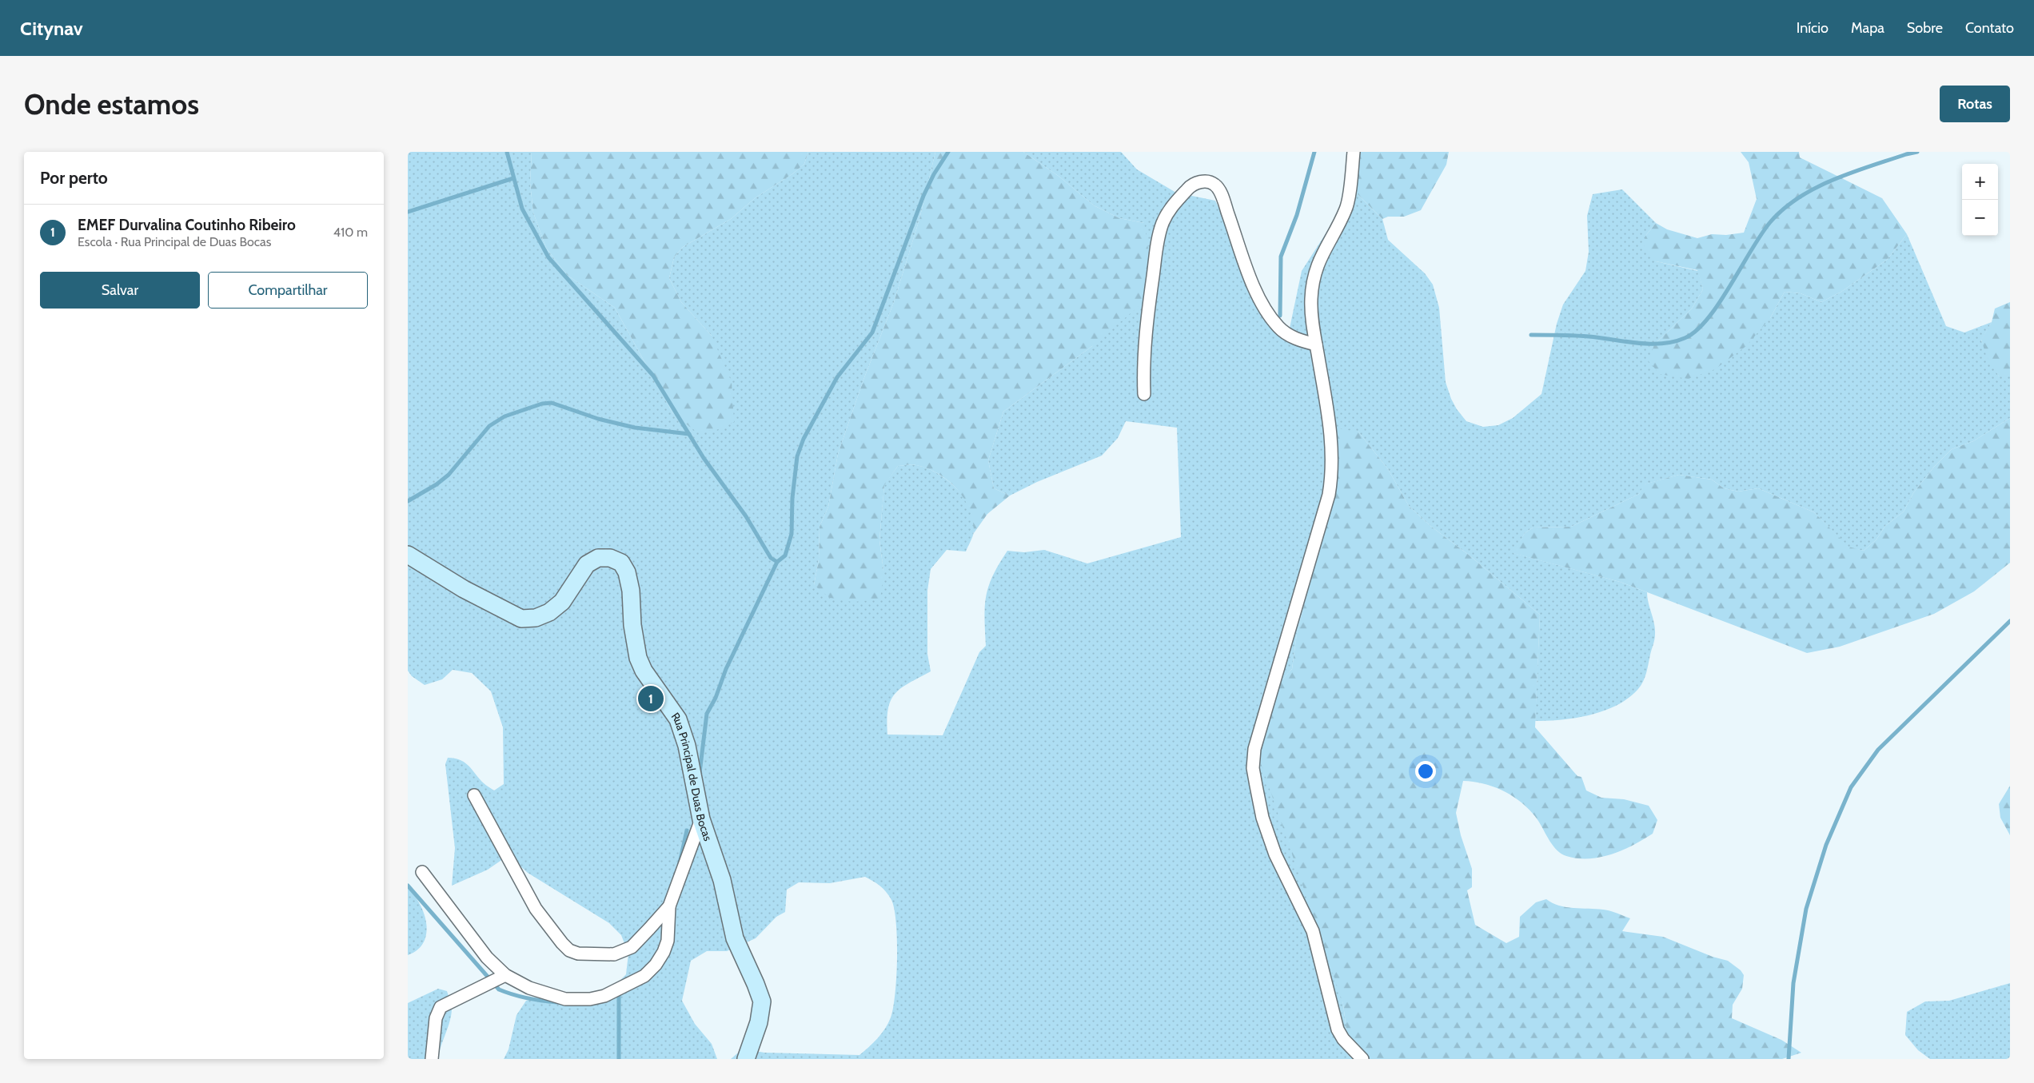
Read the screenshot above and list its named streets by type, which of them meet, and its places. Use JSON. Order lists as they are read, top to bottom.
{
  "streets": {
    "street": ["Rua Principal de Duas Bocas"]
  },
  "page": {
    "header": "Citynav",
    "nav": [
      "Início",
      "Mapa",
      "Sobre",
      "Contato"
    ],
    "buttons": [
      "Rotas",
      ["Salvar", "Compartilhar"]
    ],
    "title": "Onde estamos",
    "heading": "Por perto",
    "map_buttons": ["+", "−"],
    "list": [
      {
        "mark": "1",
        "name": "EMEF Durvalina Coutinho Ribeiro",
        "note": "Escola · Rua Principal de Duas Bocas",
        "value": "410 m"
      }
    ],
    "pins": "1"
  }
}
